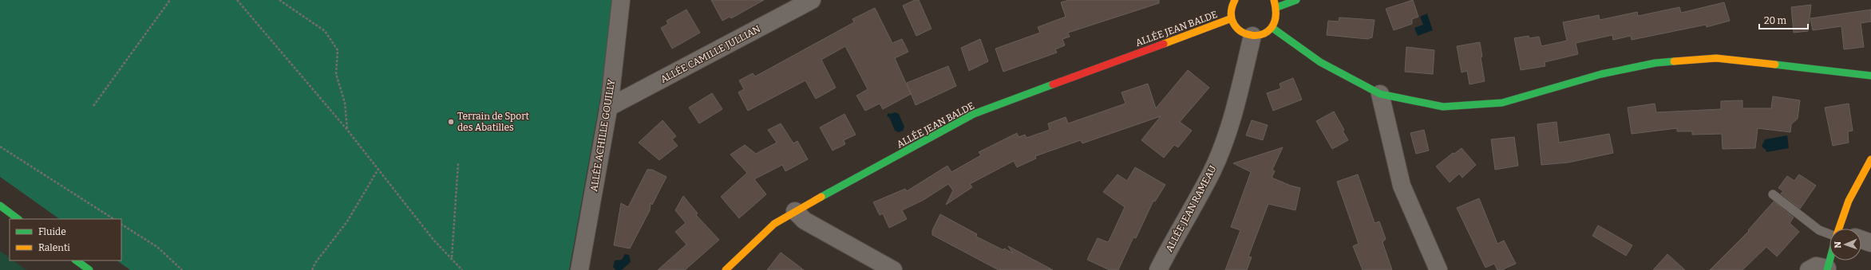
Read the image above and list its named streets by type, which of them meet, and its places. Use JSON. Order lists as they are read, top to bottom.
{
  "streets": {
    "street": [
      "ALLÉE JEAN BALDE",
      "ALLÉE CAMILLE JULLIAN",
      "ALLÉE ACHILLE GOUILLY",
      "ALLÉE JEAN RAMEAU"
    ]
  },
  "crossings": [
    ["ALLÉE CAMILLE JULLIAN", "ALLÉE ACHILLE GOUILLY"]
  ],
  "places": ["Terrain de Sport des Abatilles"],
  "legend": ["Fluide", "Ralenti"],
  "scale_bar": "20 m",
  "north": "left"
}
